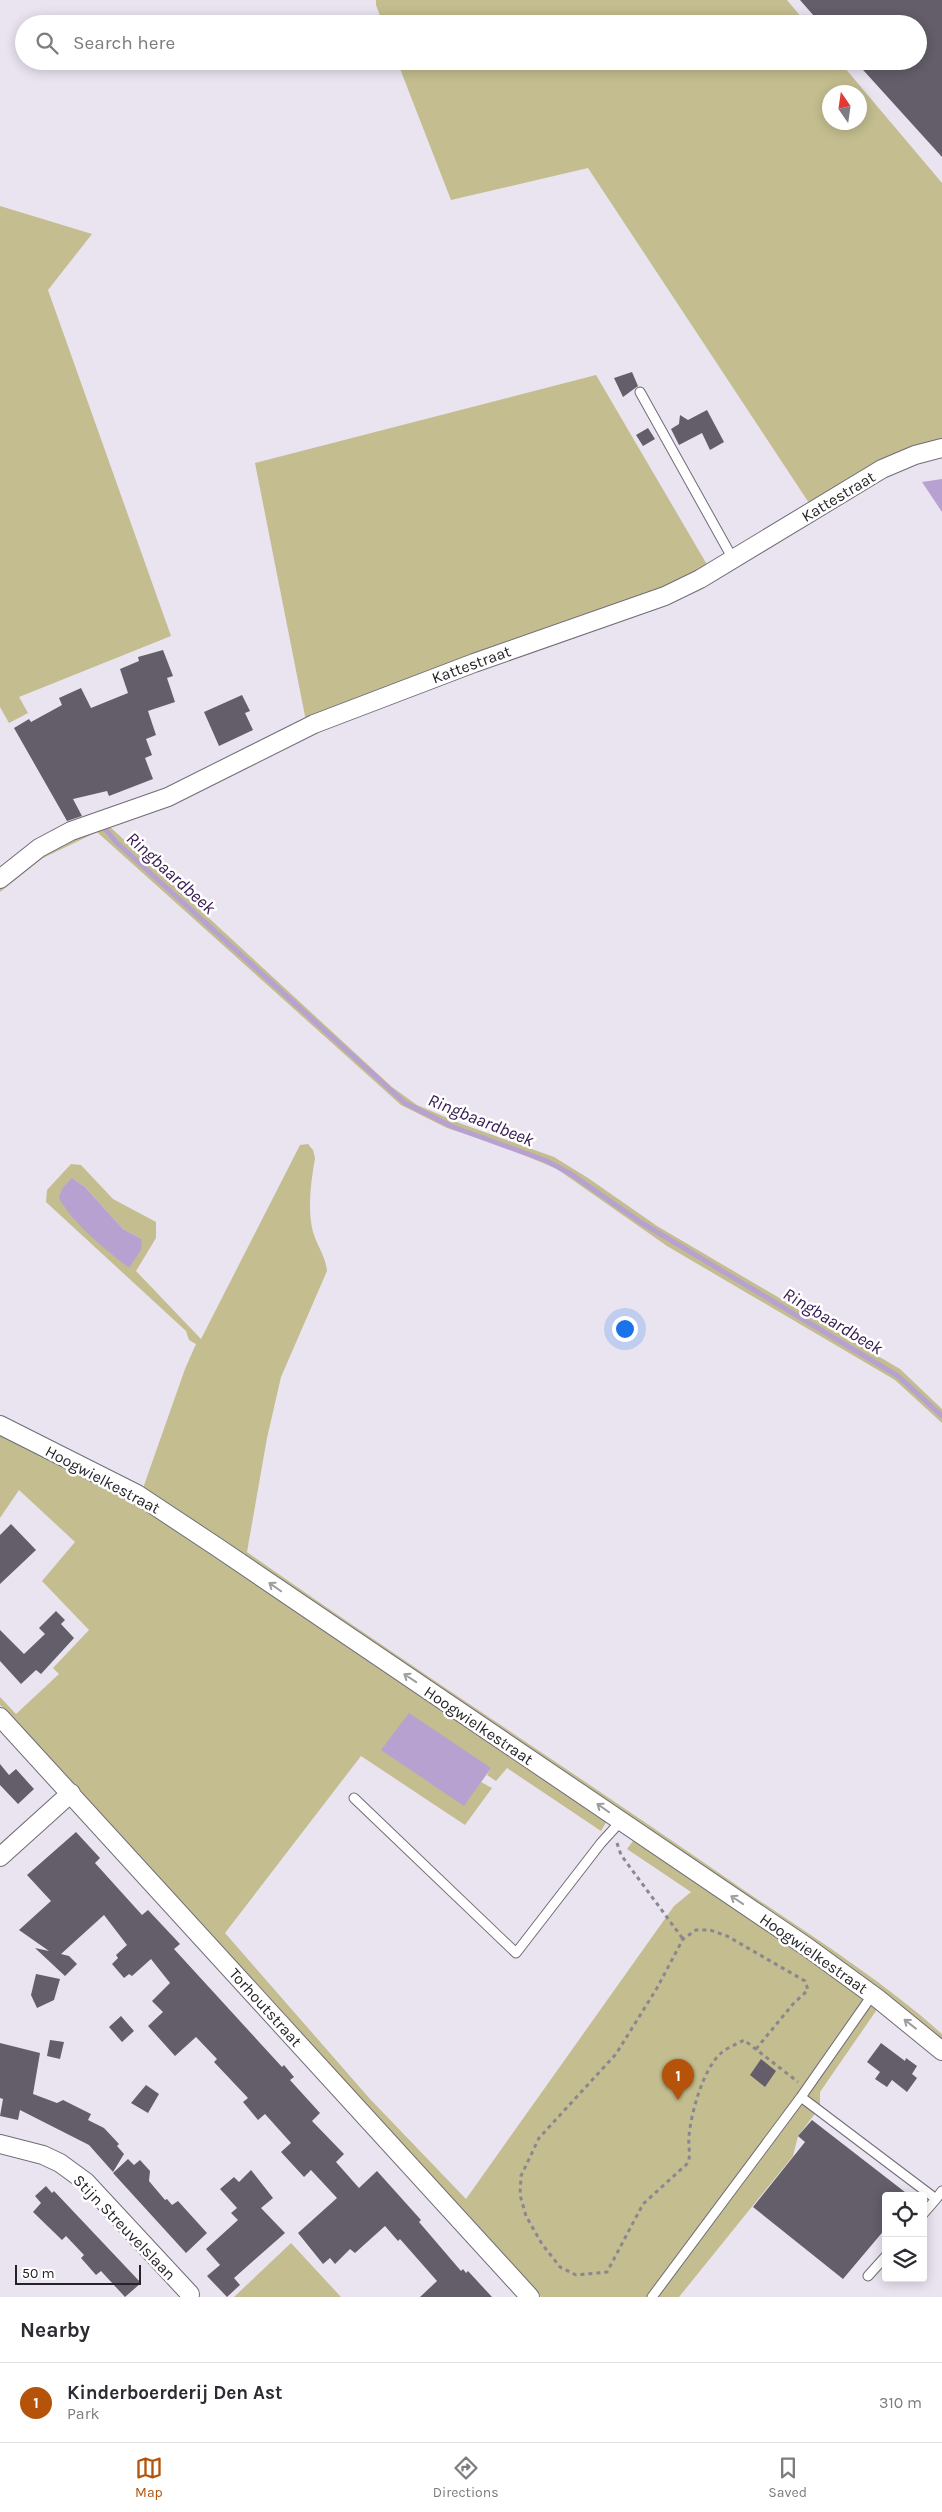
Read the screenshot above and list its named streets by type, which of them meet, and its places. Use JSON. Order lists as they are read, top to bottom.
{
  "streets": {
    "street": [
      "Kattestraat",
      "Hoogwielkestraat",
      "Torhoutstraat",
      "Stijn Streuvelslaan"
    ]
  },
  "one_way": ["Hoogwielkestraat"],
  "water": ["Ringbaardbeek"],
  "scale_bar": "50 m",
  "north": "top",
  "page": {
    "search": "Search here",
    "pins": "1",
    "scale": "50 m",
    "heading": "Nearby",
    "list": [
      {
        "mark": "1",
        "name": "Kinderboerderij Den Ast",
        "note": "Park",
        "value": "310 m"
      }
    ],
    "nav": ["Map", "Directions", "Saved"]
  }
}
